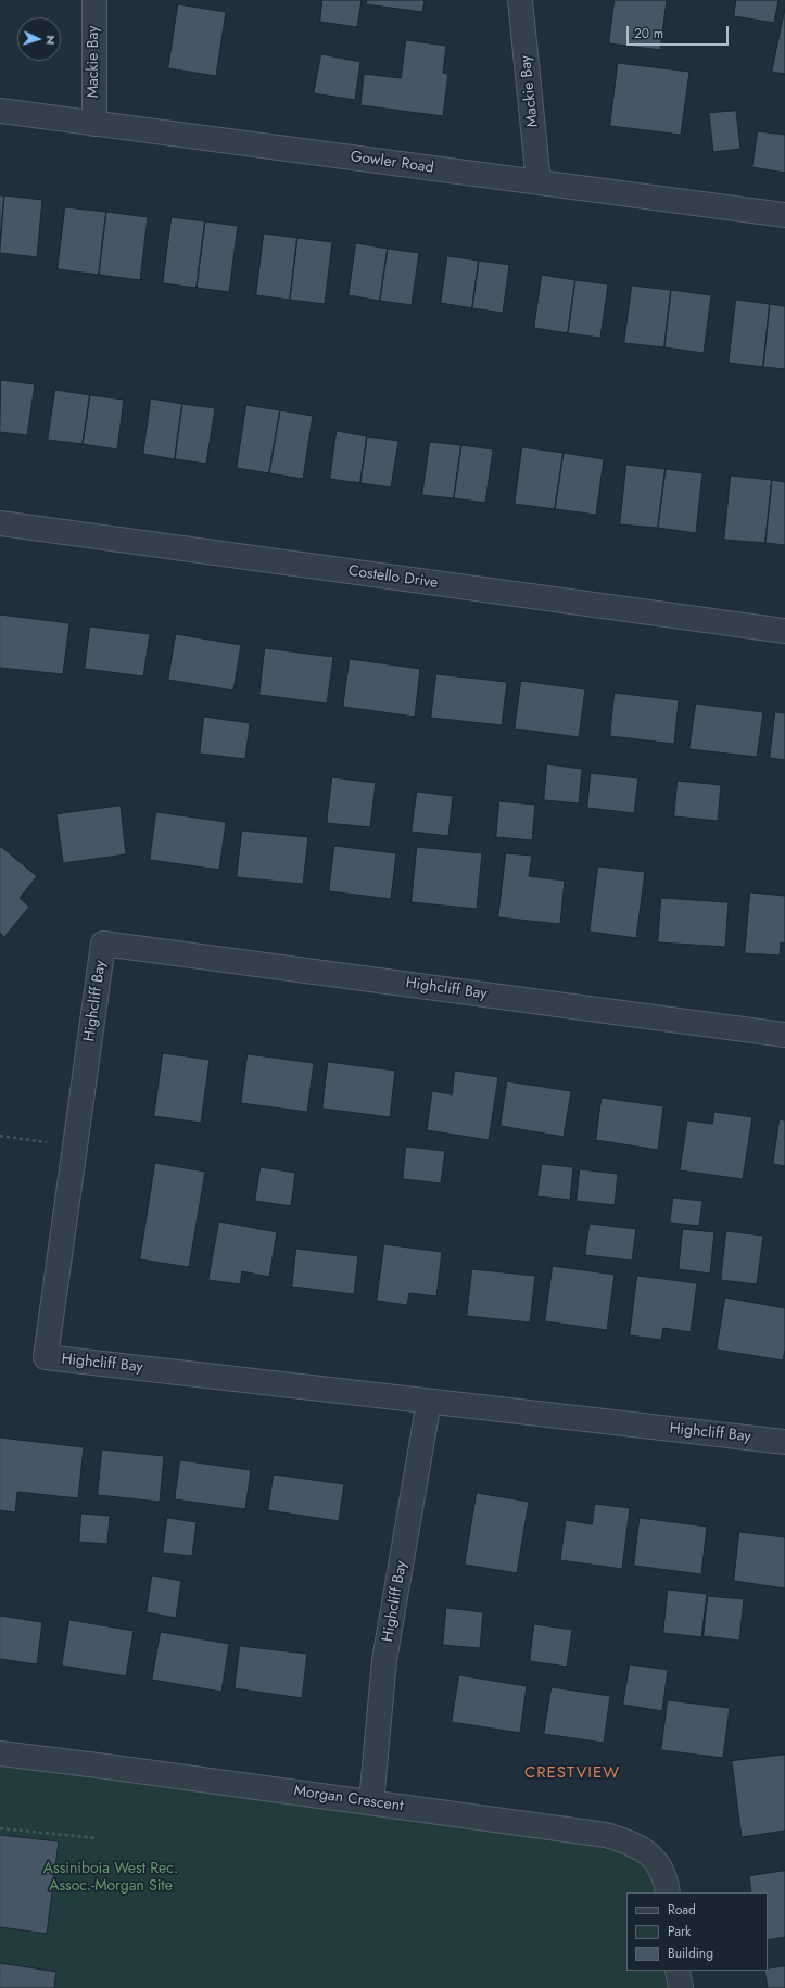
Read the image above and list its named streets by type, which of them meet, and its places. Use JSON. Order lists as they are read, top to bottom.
{
  "streets": {
    "street": [
      "Mackie Bay",
      "Gowler Road",
      "Costello Drive",
      "Highcliff Bay",
      "Morgan Crescent"
    ]
  },
  "crossings": [
    ["Mackie Bay", "Gowler Road"],
    ["Highcliff Bay", "Morgan Crescent"]
  ],
  "districts": ["CRESTVIEW"],
  "parks": ["Assiniboia West Rec. Assoc.-Morgan Site"],
  "legend": ["Road", "Park", "Building"],
  "scale_bar": "20 m",
  "north": "right"
}
